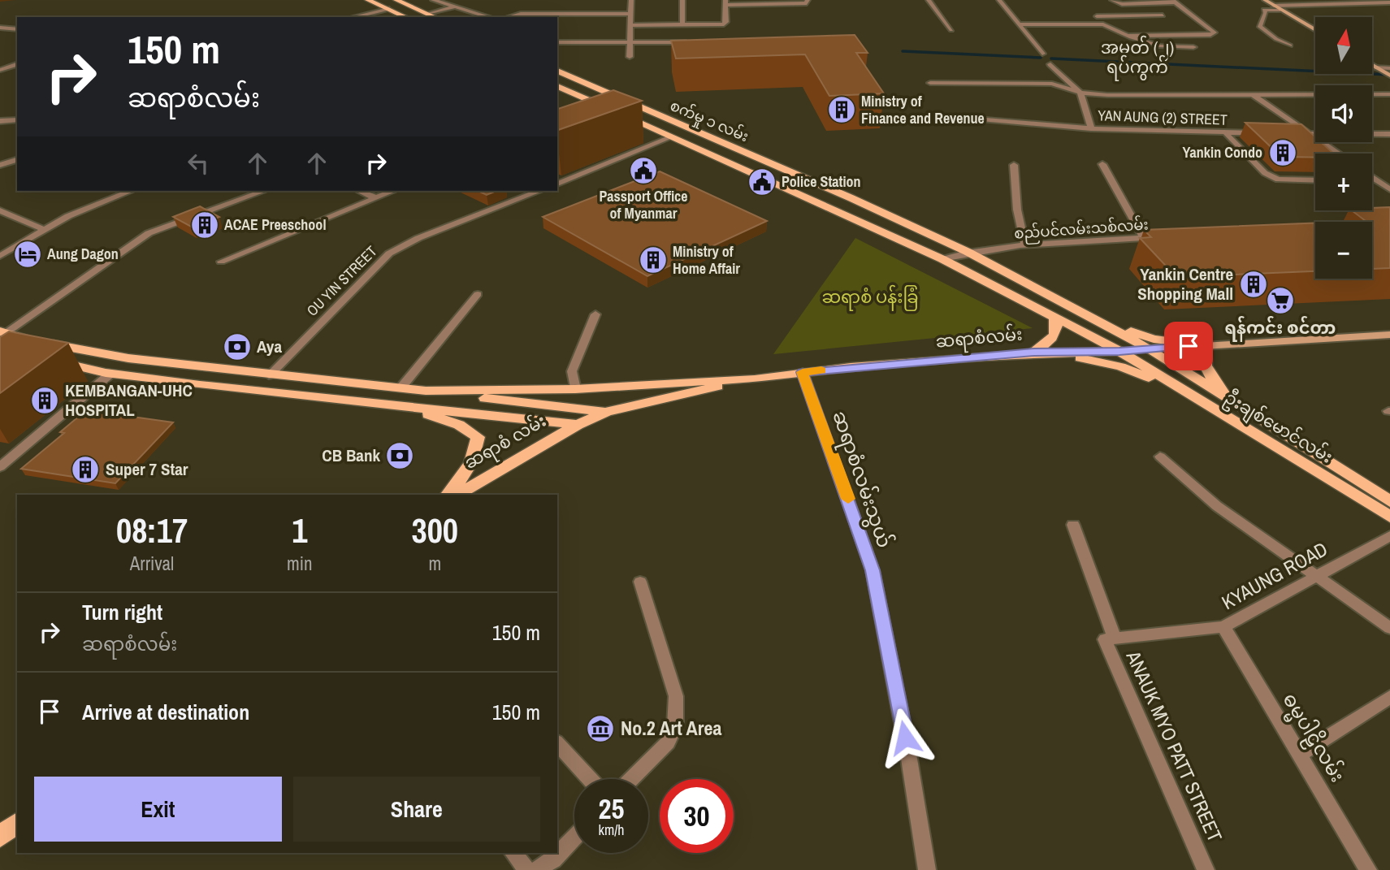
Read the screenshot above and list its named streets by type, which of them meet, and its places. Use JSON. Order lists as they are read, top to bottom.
{
  "streets": {
    "main road": [
      "စက်မှု ၁ လမ်း",
      "ဆရာစံလမ်း",
      "ဦးချစ်မောင်လမ်း",
      "ဆရာစံ လမ်း"
    ],
    "street": [
      "YAN AUNG (2) STREET",
      "စည်ပင်လမ်းသစ်လမ်း",
      "OU YIN STREET",
      "ဆရာစံလမ်းသွယ်",
      "KYAUNG ROAD",
      "ဓမ္မပါဠိလမ်း",
      "ANAUK MYO PATT STREET"
    ]
  },
  "crossings": [
    ["စက်မှု ၁ လမ်း", "စည်ပင်လမ်းသစ်လမ်း"],
    ["ဆရာစံလမ်း", "ဦးချစ်မောင်လမ်း"],
    ["ဆရာစံလမ်း", "ဆရာစံ လမ်း"],
    ["ဆရာစံလမ်း", "ဆရာစံလမ်းသွယ်"],
    ["KYAUNG ROAD", "ဓမ္မပါဠိလမ်း"],
    ["KYAUNG ROAD", "ANAUK MYO PATT STREET"]
  ],
  "districts": ["အမှတ် (၂) ရပ်ကွက်"],
  "parks": ["ဆရာစံ ပန်းခြံ"],
  "places": {
    "building": [
      "Ministry of Finance and Revenue",
      "Yankin Condo",
      "ACAE Preeschool",
      "Ministry of Home Affair",
      "Yankin Centre Shopping Mall",
      "KEMBANGAN-UHC HOSPITAL",
      "Super 7 Star"
    ],
    "public building": ["Passport Office of Myanmar", "Police Station"],
    "hotel": ["Aung Dagon"],
    "supermarket": ["ရန်ကင်း စင်တာ"],
    "bank": ["Aya", "CB Bank"],
    "museum": ["No.2 Art Area"]
  },
  "north": "top",
  "page": {
    "map_buttons": ["+", "−"],
    "turn": ["150 m", "ဆရာစံလမ်း"],
    "eta": [
      "08:17",
      "Arrival",
      "1",
      "min",
      "300",
      "m"
    ],
    "list": [
      {
        "name": "Turn right",
        "note": "ဆရာစံလမ်း",
        "value": "150 m"
      },
      {
        "name": "Arrive at destination",
        "value": "150 m"
      }
    ],
    "buttons": ["Exit", "Share"],
    "speed": "25 km/h",
    "limit": "30"
  }
}
